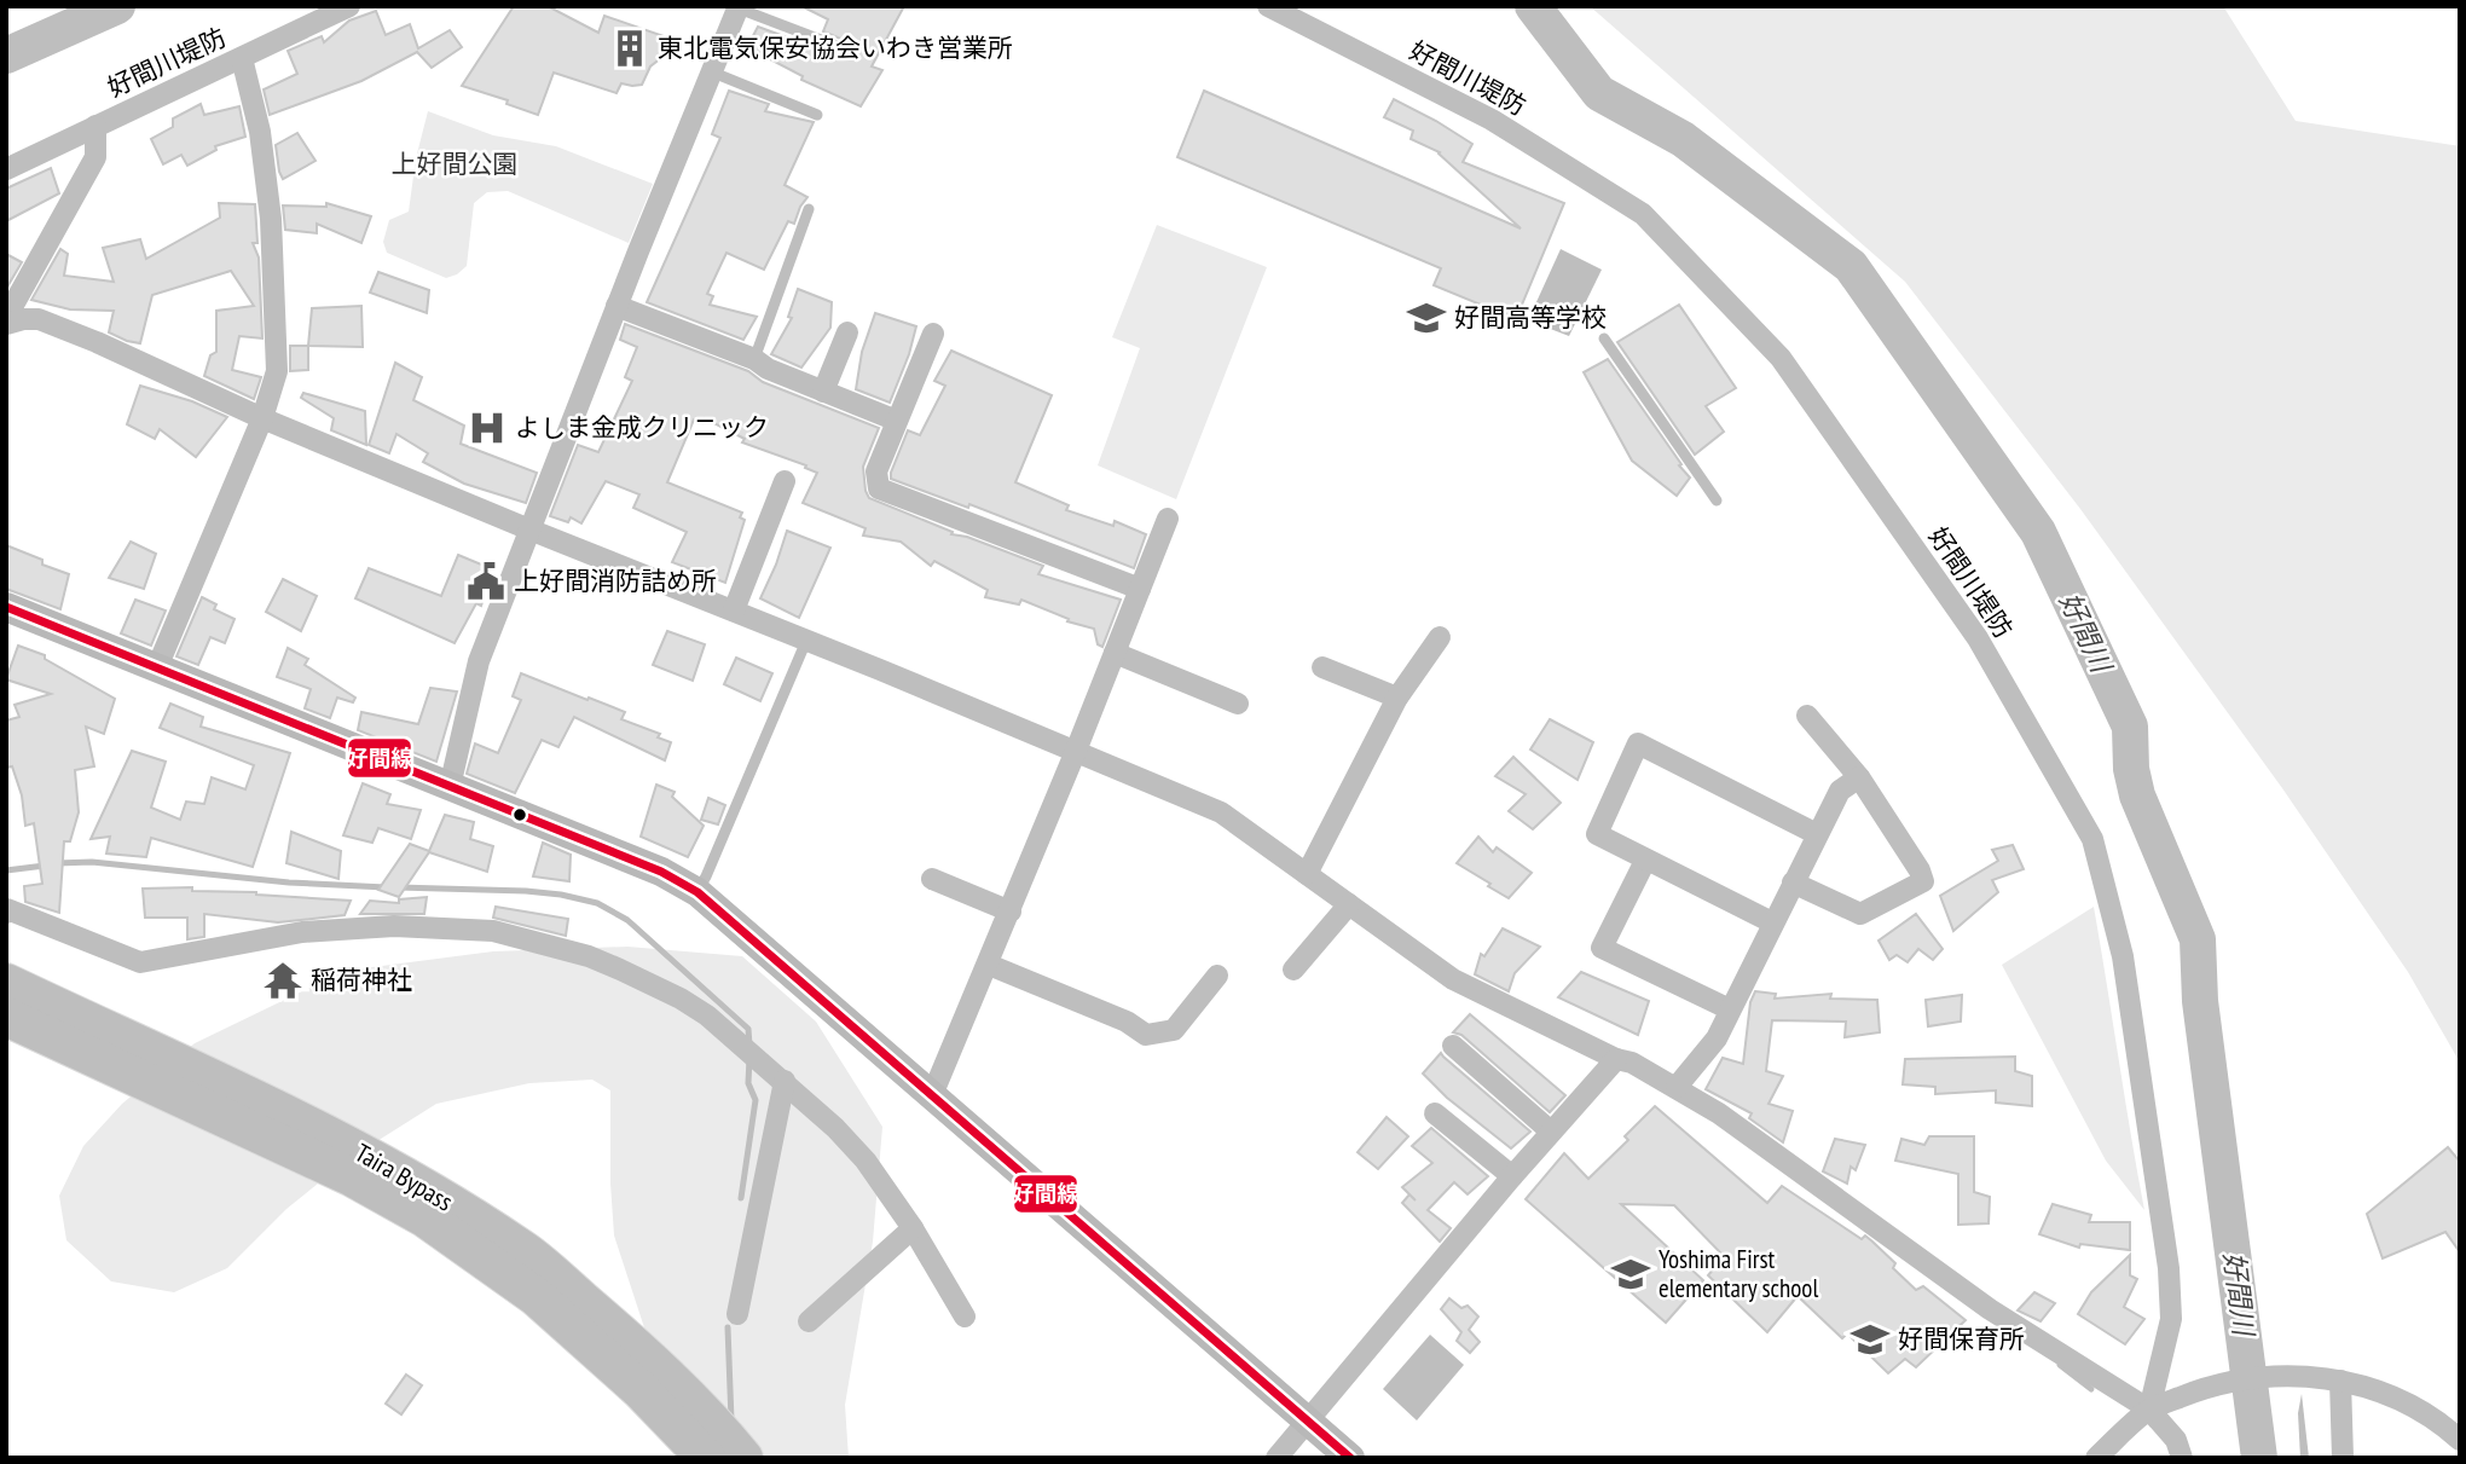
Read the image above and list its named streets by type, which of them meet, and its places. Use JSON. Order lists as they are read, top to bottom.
{
  "streets": {
    "highway": ["Taira Bypass"],
    "street": ["好間川堤防"]
  },
  "water": ["好間川"],
  "parks": ["上好間公園"],
  "places": {
    "building": ["東北電気保安協会いわき営業所"],
    "school or university": ["好間高等学校", "Yoshima First elementary school", "好間保育所"],
    "hospital": ["よしま金成クリニック"],
    "public building": ["上好間消防詰め所"],
    "temple": ["稲荷神社"]
  },
  "lines": ["transit line 好間線"]
}
